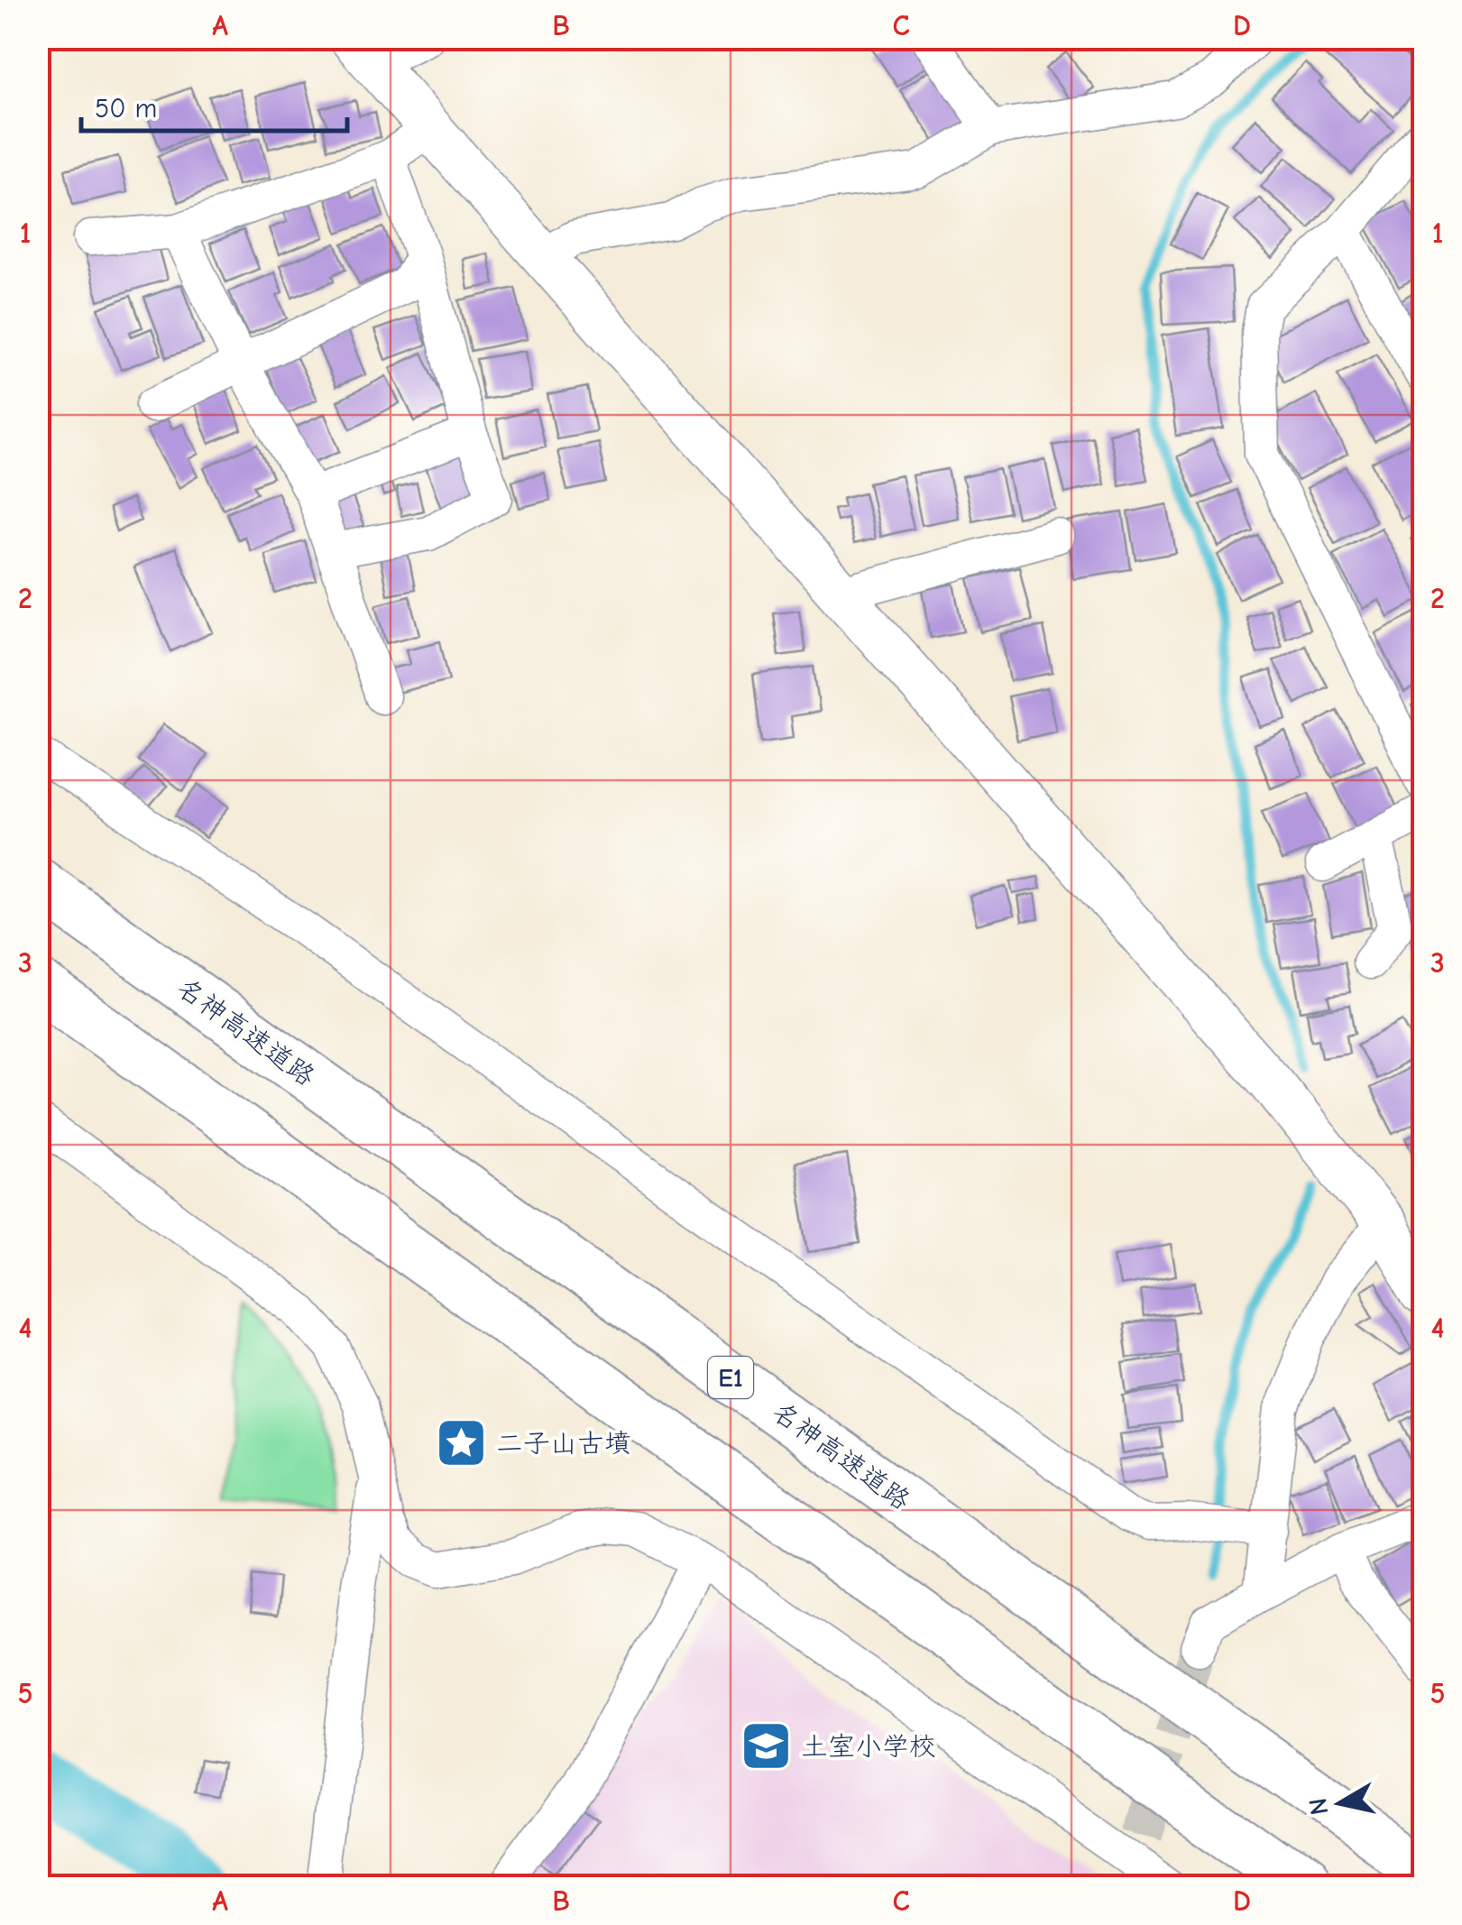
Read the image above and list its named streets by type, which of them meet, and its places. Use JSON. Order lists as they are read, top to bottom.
{
  "streets": {
    "highway": ["名神高速道路", "E1"]
  },
  "places": {
    "place": ["二子山古墳"],
    "school or university": ["土室小学校"]
  },
  "scale_bar": "50 m",
  "north": "left",
  "grid": {
    "columns": [
      "A",
      "B",
      "C",
      "D"
    ],
    "rows": [
      "1",
      "2",
      "3",
      "4",
      "5"
    ]
  }
}
